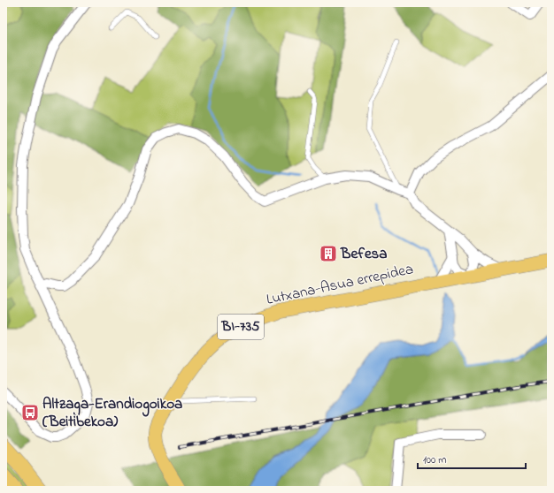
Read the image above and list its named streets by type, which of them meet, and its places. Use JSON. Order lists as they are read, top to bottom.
{
  "streets": {
    "main road": ["Lutxana-Asua errepidea", "BI-735"]
  },
  "crossings": [
    ["Lutxana-Asua errepidea", "BI-735"]
  ],
  "places": {
    "building": ["Befesa"],
    "bus stop": ["Altzaga-Erandiogoikoa (Beitibekoa)"]
  },
  "scale_bar": "100 m"
}
